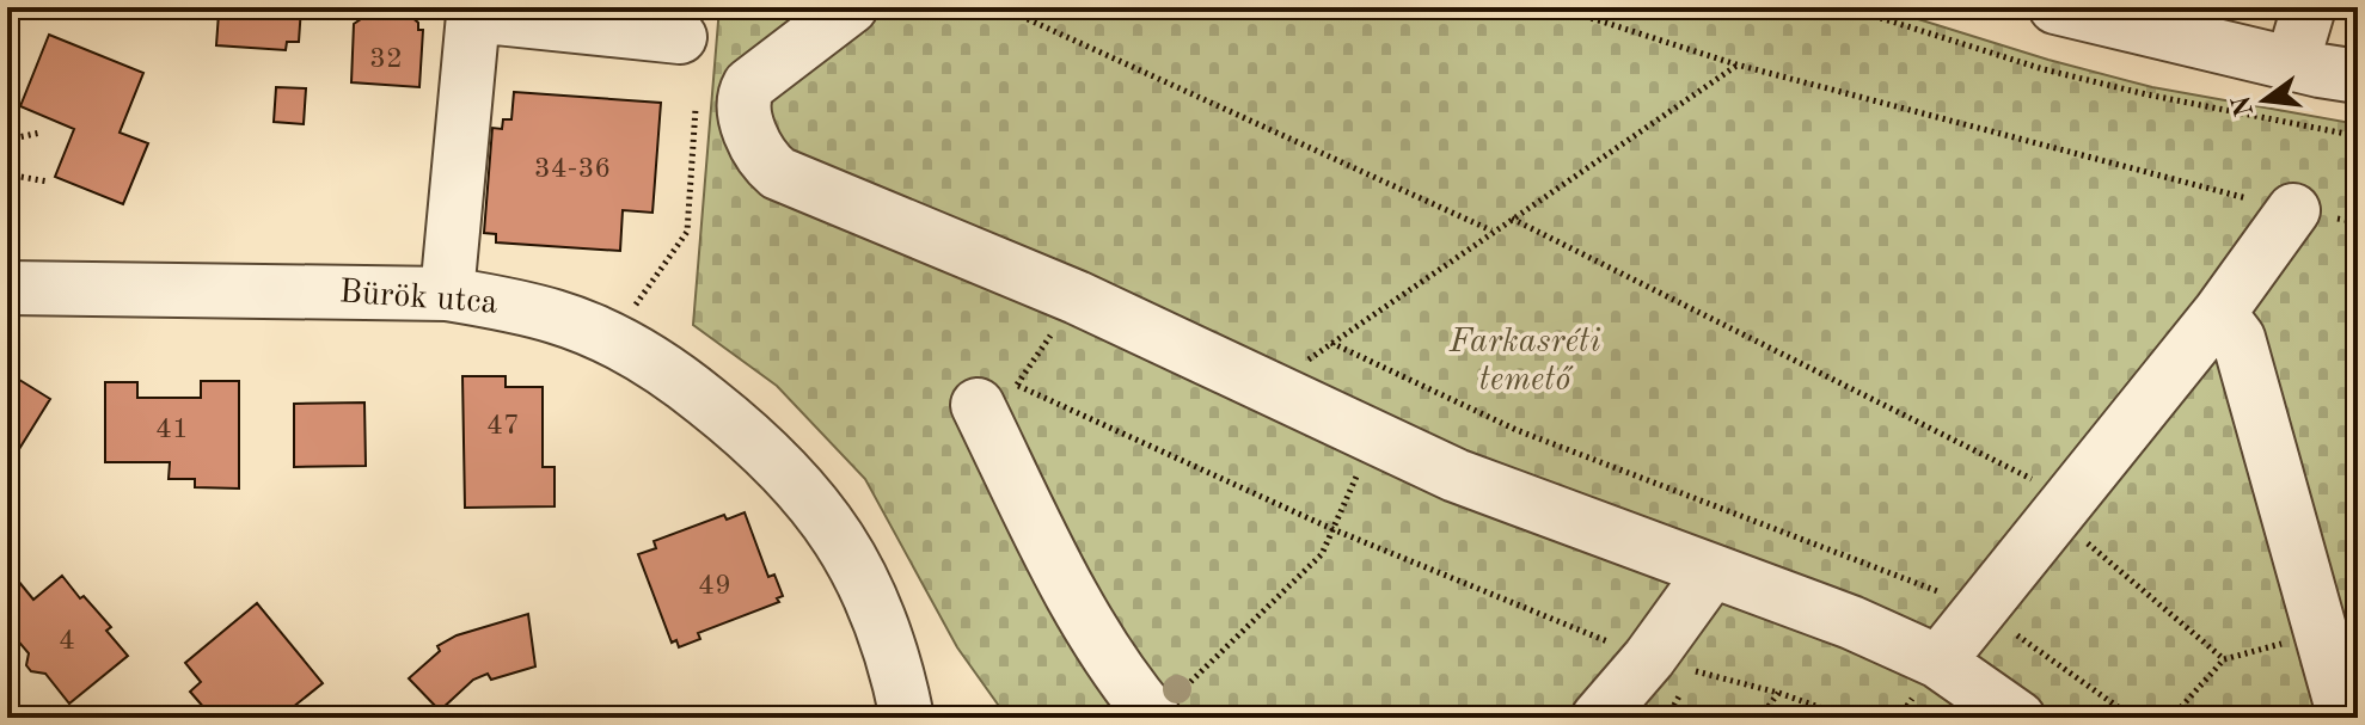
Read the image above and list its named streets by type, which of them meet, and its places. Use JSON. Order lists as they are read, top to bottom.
{
  "streets": {
    "street": ["Bürök utca"]
  },
  "parks": ["Farkasréti temető"],
  "house_numbers": [
    "32",
    "34-36",
    "47",
    "41",
    "49",
    "4"
  ],
  "north": "left"
}
